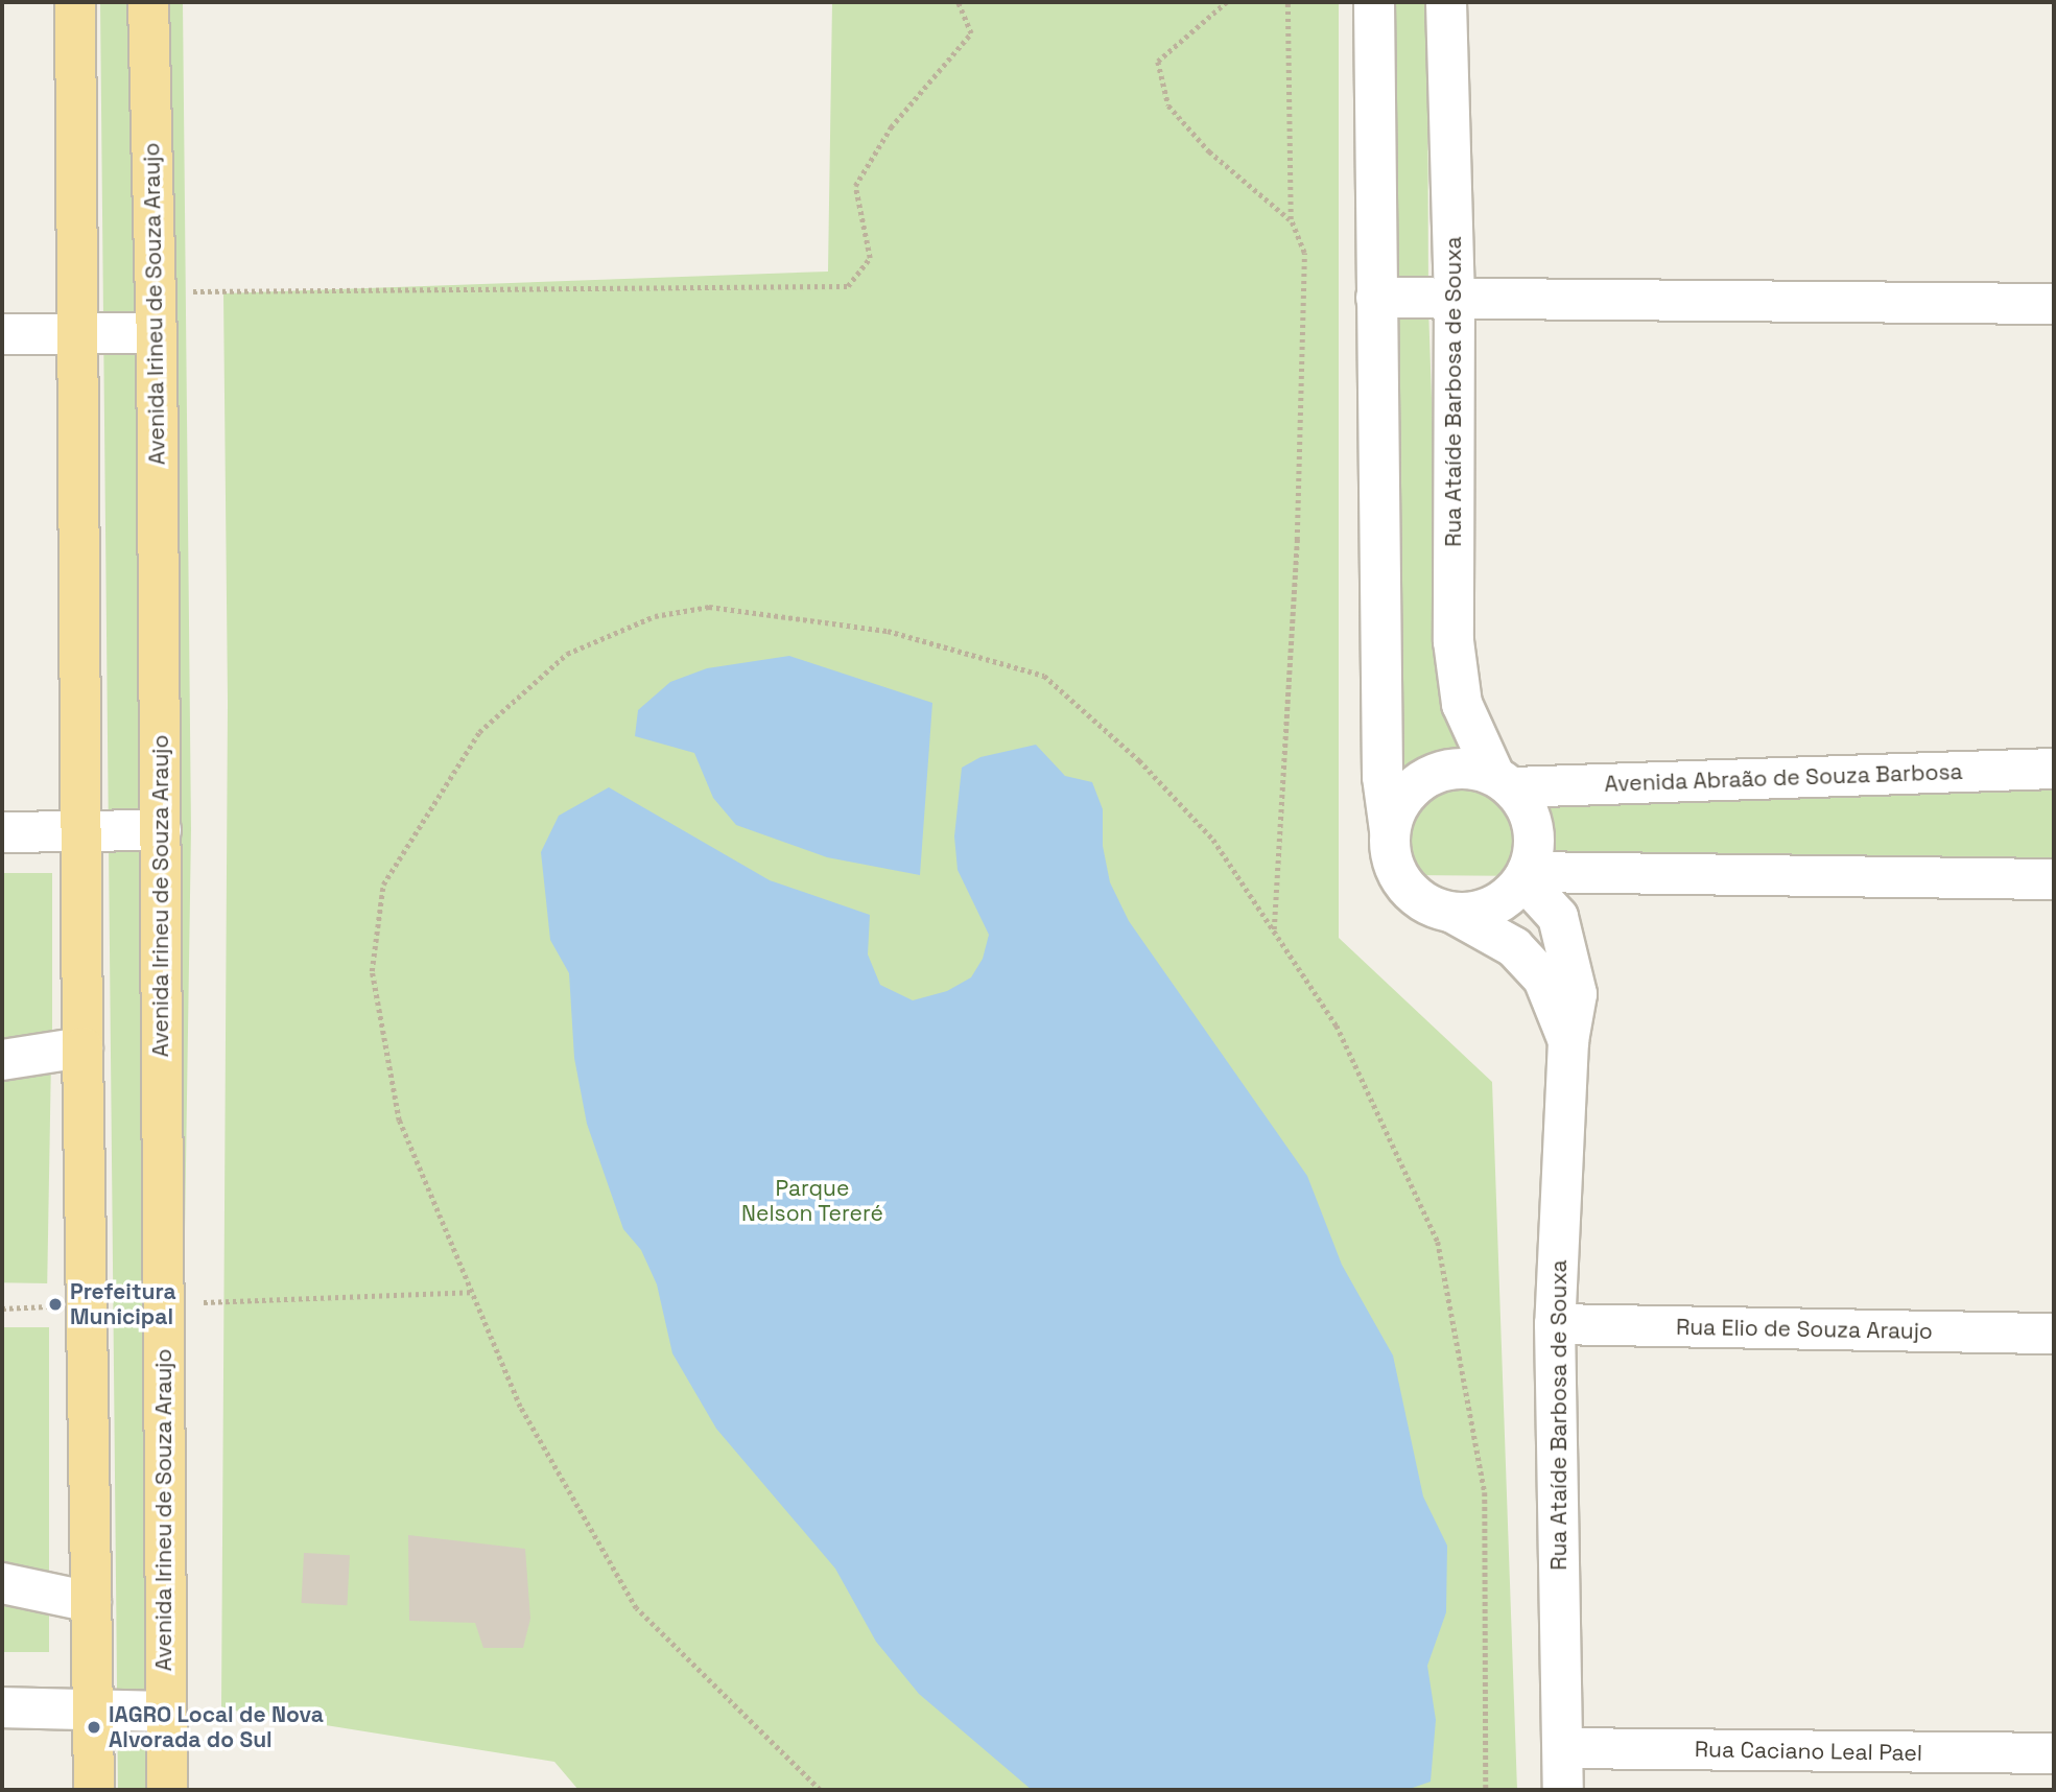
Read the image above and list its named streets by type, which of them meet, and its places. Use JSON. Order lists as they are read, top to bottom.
{
  "streets": {
    "main road": ["Avenida Irineu de Souza Araujo"],
    "street": [
      "Rua Ataíde Barbosa de Souxa",
      "Avenida Abraão de Souza Barbosa",
      "Rua Elio de Souza Araujo",
      "Rua Caciano Leal Pael"
    ]
  },
  "crossings": [
    ["Rua Ataíde Barbosa de Souxa", "Avenida Abraão de Souza Barbosa"],
    ["Rua Ataíde Barbosa de Souxa", "Rua Elio de Souza Araujo"],
    ["Rua Ataíde Barbosa de Souxa", "Rua Caciano Leal Pael"]
  ],
  "parks": ["Parque Nelson Tereré"],
  "places": ["Prefeitura Municipal", "IAGRO Local de Nova Alvorada do Sul"]
}
